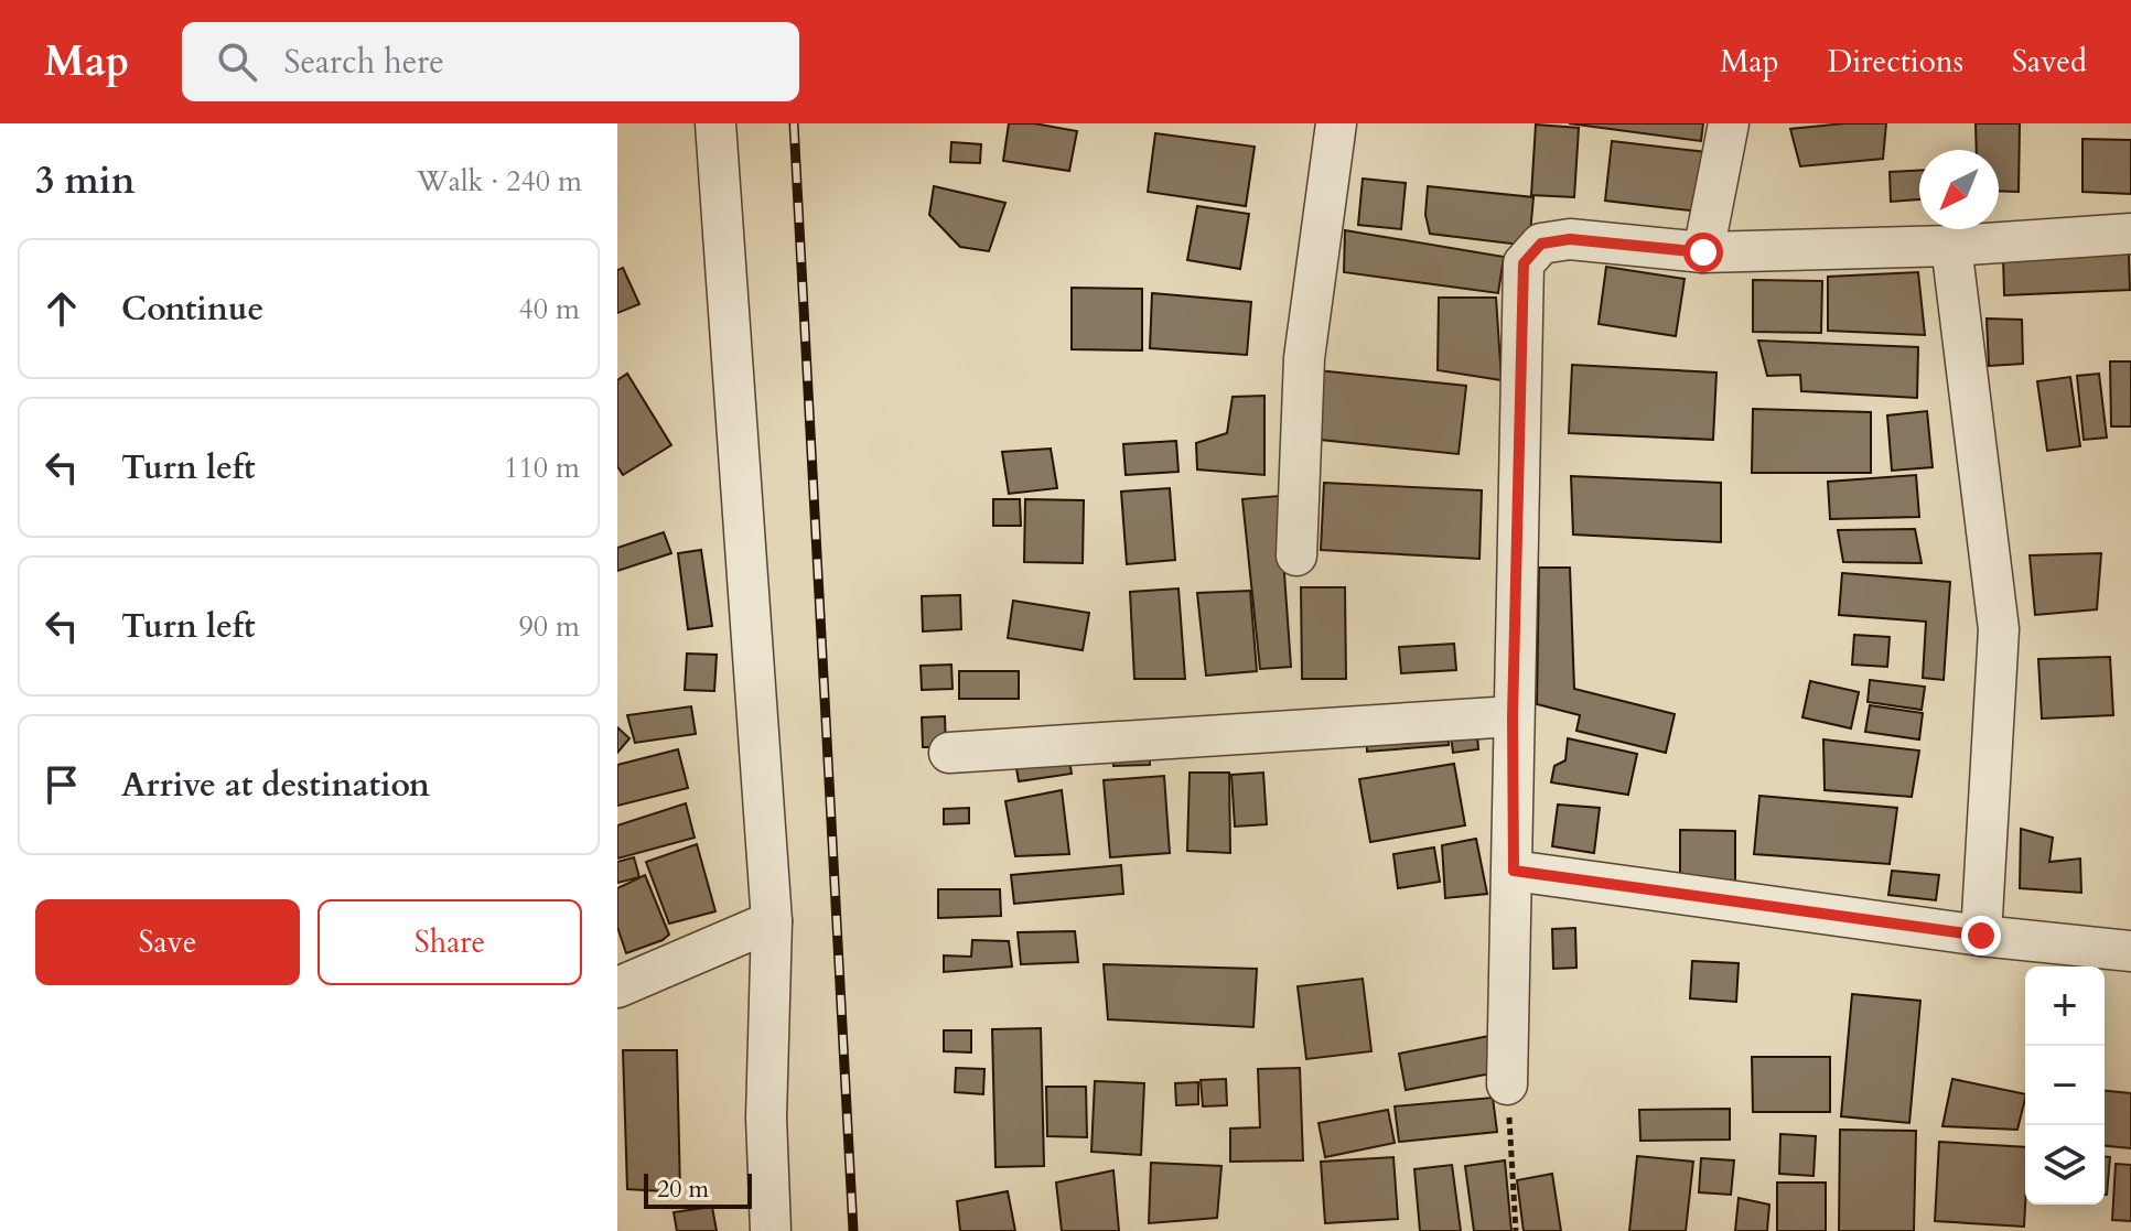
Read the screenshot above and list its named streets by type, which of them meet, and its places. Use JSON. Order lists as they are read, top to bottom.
{
  "scale_bar": "20 m",
  "north": "bottom left",
  "page": {
    "header": "Map",
    "search": "Search here",
    "nav": ["Map", "Directions", "Saved"],
    "heading": ["3 min", "Walk · 240 m"],
    "list": [
      ["Continue", "40 m"],
      ["Turn left", "110 m"],
      ["Turn left", "90 m"],
      "Arrive at destination"
    ],
    "buttons": ["Save", "Share"],
    "map_buttons": ["+", "−"],
    "scale": "20 m"
  }
}
